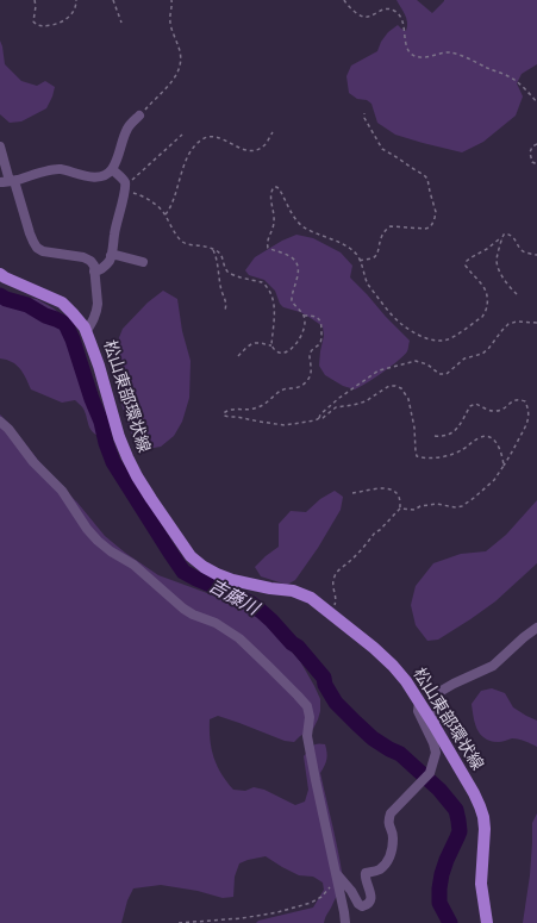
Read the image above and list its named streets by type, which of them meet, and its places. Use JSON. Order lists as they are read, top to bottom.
{
  "streets": {
    "main road": ["松山東部環状線"]
  },
  "water": ["吉藤川"]
}
